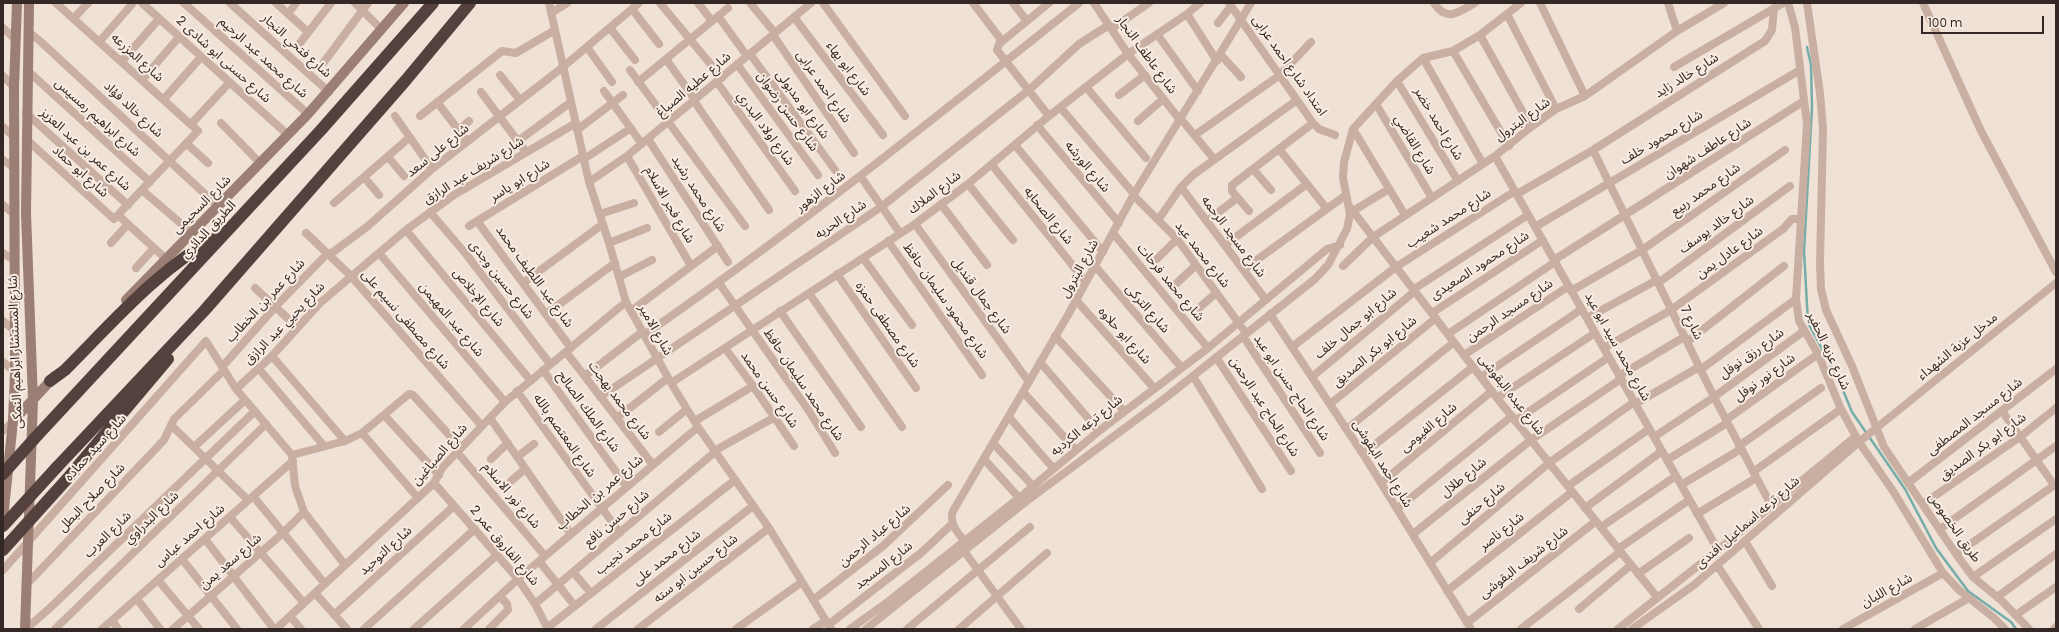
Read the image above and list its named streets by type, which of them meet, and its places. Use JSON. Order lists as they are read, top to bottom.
{
  "streets": {
    "highway": ["الطريق الدائري"],
    "street": [
      "شارع فتحي النجار",
      "شارع عاطف النجار",
      "شارع المزرعه",
      "شارع محمد عبد الرحيم",
      "شارع حسنى ابو شادى 2",
      "امتداد شارع احمد عرابى",
      "شارع ابو بهاء",
      "شارع خالد زايد",
      "شارع عطيه الصباغ",
      "شارع احمد عرابى",
      "شارع ابو مدبولى",
      "شارع خالد فؤاد",
      "شارع حسن رضوان",
      "شارع ابراهيم رمسيس",
      "شارع البترول",
      "شارع احمد خضر",
      "شارع اولاد البدري",
      "شارع محمود خلف",
      "شارع القاضي",
      "شارع عاطف شهوان",
      "شارع عمر بن عبد العزيز",
      "شارع على سعد",
      "شارع الورشه",
      "شارع شريف عبد الرازق",
      "شارع ابو حماد",
      "شارع ابو ياسر",
      "شارع محمد ربيع",
      "شارع الزهور",
      "شارع الملاك",
      "شارع محمد رشيد",
      "شارع السحيمى",
      "شارع فجر الاسلام",
      "شارع الصحابه",
      "شارع محمد شعيب",
      "شارع الحريه",
      "شارع خالد يوسف",
      "شارع مسجد الرحمه",
      "شارع عادل يمن",
      "شارع محمد عيد",
      "شارع محمود الصعيدى",
      "شارع عبد اللطيف محمد",
      "شارع حسين وجدى",
      "شارع محمد فرحات",
      "شارع جمال قنديل",
      "شارع الإخلاص",
      "شارع عمر بن الخطاب",
      "شارع محمود سليمان حافظ",
      "شارع التركى",
      "شارع مسجد الرحمن",
      "شارع مصطفى نسيم على",
      "شارع عبد المهيمن",
      "شارع 7",
      "شارع يحيي عبد الرازق",
      "شارع ابو جمال خلف",
      "شارع مصطفى حمزه",
      "شارع الامير",
      "شارع ابو حلاوه",
      "شارع محمد سيد ابو عيد",
      "مدخل عزبة الشهداء",
      "شارع عزبه الحفير",
      "شارع المستشار ابراهيم النمكى",
      "شارع ابو بكر الصديق",
      "شارع رزق نوفل",
      "شارع نور نوفل",
      "شارع محمد سليمان حافظ",
      "شارع الحاج حسن ابو عبد",
      "شارع حسن محمد",
      "شارع عبده البقوشى",
      "شارع محمد بهجت",
      "شارع الحاج عبد الرحمن",
      "شارع الملك الصالح",
      "شارع مسجد المصطفى",
      "شارع ترعه الكرديه",
      "شارع الفيومى",
      "شارع المعتصم بالله",
      "شارع سيد حماده",
      "شارع الصباغين",
      "شارع احمد البقوشى",
      "شارع طلال",
      "شارع نور الاسلام",
      "شارع صلاح البطل",
      "شارع حنفى",
      "شارع البدراوي",
      "شارع حسن نافع",
      "شارع ترعه اسماعيل افندى",
      "طريق الخصوص",
      "شارع ناصر",
      "شارع العرب",
      "شارع احمد عباس",
      "شارع عباد الرحمن",
      "شارع محمد نجيب",
      "شارع الفاروق عمر 2",
      "شارع التوحيد",
      "شارع محمد على",
      "شارع سعد يمن",
      "شارع شريف البقوشى",
      "شارع المسجد",
      "شارع حسين ابو سته",
      "شارع اللبان"
    ]
  },
  "crossings": [
    ["شارع فتحي النجار", "شارع السحيمى"],
    ["شارع عاطف النجار", "شارع البترول"],
    ["شارع عاطف النجار", "شارع الملاك"],
    ["شارع محمد عبد الرحيم", "شارع السحيمى"],
    ["شارع حسنى ابو شادى 2", "شارع السحيمى"],
    ["امتداد شارع احمد عرابى", "شارع البترول"],
    ["شارع ابو بهاء", "شارع عطيه الصباغ"],
    ["شارع خالد زايد", "شارع محمد شعيب"],
    ["شارع خالد زايد", "شارع 7"],
    ["شارع خالد زايد", "شارع محمد سيد ابو عيد"],
    ["شارع عطيه الصباغ", "شارع احمد عرابى"],
    ["شارع عطيه الصباغ", "شارع ابو مدبولى"],
    ["شارع عطيه الصباغ", "شارع حسن رضوان"],
    ["شارع عطيه الصباغ", "شارع اولاد البدري"],
    ["شارع عطيه الصباغ", "شارع محمد رشيد"],
    ["شارع عطيه الصباغ", "شارع فجر الاسلام"],
    ["شارع عطيه الصباغ", "شارع الامير"],
    ["شارع خالد فؤاد", "شارع السحيمى"],
    ["شارع خالد فؤاد", "شارع المستشار ابراهيم النمكى"],
    ["شارع ابراهيم رمسيس", "شارع المستشار ابراهيم النمكى"],
    ["شارع البترول", "شارع احمد خضر"],
    ["شارع البترول", "شارع القاضي"],
    ["شارع البترول", "شارع الورشه"],
    ["شارع البترول", "شارع الصحابه"],
    ["شارع البترول", "شارع محمد عيد"],
    ["شارع البترول", "شارع محمد فرحات"],
    ["شارع البترول", "شارع جمال قنديل"],
    ["شارع البترول", "شارع التركى"],
    ["شارع البترول", "شارع ابو حلاوه"],
    ["شارع البترول", "شارع محمد سيد ابو عيد"],
    ["شارع البترول", "شارع عبده البقوشى"],
    ["شارع البترول", "شارع المسجد"],
    ["شارع احمد خضر", "شارع ترعه الكرديه"],
    ["شارع محمود خلف", "شارع 7"],
    ["شارع محمود خلف", "شارع محمد سيد ابو عيد"],
    ["شارع محمود خلف", "شارع عزبه الحفير"],
    ["شارع القاضي", "شارع ترعه الكرديه"],
    ["شارع عاطف شهوان", "شارع 7"],
    ["شارع عاطف شهوان", "شارع عزبه الحفير"],
    ["شارع عمر بن عبد العزيز", "شارع المستشار ابراهيم النمكى"],
    ["شارع على سعد", "شارع عمر بن الخطاب"],
    ["شارع على سعد", "شارع مصطفى نسيم على"],
    ["شارع على سعد", "شارع الامير"],
    ["شارع الورشه", "شارع الملاك"],
    ["شارع شريف عبد الرازق", "شارع محمد رشيد"],
    ["شارع شريف عبد الرازق", "شارع حسين وجدى"],
    ["شارع شريف عبد الرازق", "شارع الإخلاص"],
    ["شارع شريف عبد الرازق", "شارع مصطفى نسيم على"],
    ["شارع شريف عبد الرازق", "شارع عبد المهيمن"],
    ["شارع شريف عبد الرازق", "شارع يحيي عبد الرازق"],
    ["شارع شريف عبد الرازق", "شارع الامير"],
    ["شارع ابو حماد", "شارع المستشار ابراهيم النمكى"],
    ["شارع ابو ياسر", "شارع محمد رشيد"],
    ["شارع ابو ياسر", "شارع عبد اللطيف محمد"],
    ["شارع ابو ياسر", "شارع الامير"],
    ["شارع محمد ربيع", "شارع مسجد الرحمن"],
    ["شارع محمد ربيع", "شارع 7"],
    ["شارع محمد ربيع", "شارع محمد سيد ابو عيد"],
    ["شارع الزهور", "شارع الامير"],
    ["شارع الزهور", "شارع محمد سليمان حافظ"],
    ["شارع الزهور", "شارع محمد بهجت"],
    ["شارع الملاك", "شارع الصحابه"],
    ["شارع الملاك", "شارع محمد عيد"],
    ["شارع الملاك", "شارع جمال قنديل"],
    ["شارع الملاك", "شارع محمود سليمان حافظ"],
    ["شارع الملاك", "شارع مصطفى حمزه"],
    ["شارع الملاك", "شارع الامير"],
    ["شارع الملاك", "شارع محمد سليمان حافظ"],
    ["شارع الملاك", "شارع حسن محمد"],
    ["شارع الملاك", "شارع محمد بهجت"],
    ["شارع السحيمى", "شارع المستشار ابراهيم النمكى"],
    ["شارع محمد شعيب", "شارع محمد سيد ابو عيد"],
    ["شارع محمد شعيب", "شارع عبده البقوشى"],
    ["شارع محمد شعيب", "شارع احمد البقوشى"],
    ["شارع الحريه", "شارع الامير"],
    ["شارع الحريه", "شارع محمد سليمان حافظ"],
    ["شارع الحريه", "شارع محمد بهجت"],
    ["شارع خالد يوسف", "شارع 7"],
    ["شارع خالد يوسف", "شارع محمد سيد ابو عيد"],
    ["شارع مسجد الرحمه", "شارع ترعه الكرديه"],
    ["شارع عادل يمن", "شارع 7"],
    ["شارع عادل يمن", "شارع محمد سيد ابو عيد"],
    ["شارع عادل يمن", "شارع عزبه الحفير"],
    ["شارع محمد عيد", "شارع الحاج حسن ابو عبد"],
    ["شارع محمد عيد", "شارع ترعه الكرديه"],
    ["شارع محمود الصعيدى", "شارع محمد سيد ابو عيد"],
    ["شارع محمود الصعيدى", "شارع ابو بكر الصديق"],
    ["شارع محمود الصعيدى", "شارع عبده البقوشى"],
    ["شارع عبد اللطيف محمد", "شارع محمد بهجت"],
    ["شارع عبد اللطيف محمد", "شارع الصباغين"],
    ["شارع حسين وجدى", "شارع الصباغين"],
    ["شارع محمد فرحات", "شارع ترعه الكرديه"],
    ["شارع الإخلاص", "شارع الصباغين"],
    ["شارع عمر بن الخطاب", "شارع مصطفى نسيم على"],
    ["شارع عمر بن الخطاب", "شارع الامير"],
    ["شارع عمر بن الخطاب", "شارع محمد بهجت"],
    ["شارع عمر بن الخطاب", "شارع الملك الصالح"],
    ["شارع عمر بن الخطاب", "شارع المعتصم بالله"],
    ["شارع عمر بن الخطاب", "شارع سيد حماده"],
    ["شارع عمر بن الخطاب", "شارع نور الاسلام"],
    ["شارع عمر بن الخطاب", "شارع صلاح البطل"],
    ["شارع عمر بن الخطاب", "شارع الفاروق عمر 2"],
    ["شارع التركى", "شارع ترعه الكرديه"],
    ["شارع مسجد الرحمن", "شارع محمد سيد ابو عيد"],
    ["شارع مسجد الرحمن", "شارع عبده البقوشى"],
    ["شارع مصطفى نسيم على", "شارع يحيي عبد الرازق"],
    ["شارع مصطفى نسيم على", "شارع الصباغين"],
    ["شارع عبد المهيمن", "شارع الصباغين"],
    ["شارع 7", "شارع رزق نوفل"],
    ["شارع 7", "شارع نور نوفل"],
    ["شارع 7", "شارع ترعه اسماعيل افندى"],
    ["شارع ابو جمال خلف", "شارع محمد سيد ابو عيد"],
    ["شارع ابو جمال خلف", "شارع عبده البقوشى"],
    ["شارع ابو جمال خلف", "شارع احمد البقوشى"],
    ["شارع الامير", "شارع الصباغين"],
    ["شارع الامير", "شارع حسن نافع"],
    ["شارع الامير", "شارع عباد الرحمن"],
    ["شارع الامير", "شارع محمد نجيب"],
    ["شارع الامير", "شارع محمد على"],
    ["شارع الامير", "شارع المسجد"],
    ["شارع الامير", "شارع حسين ابو سته"],
    ["شارع ابو حلاوه", "شارع ترعه الكرديه"],
    ["شارع محمد سيد ابو عيد", "شارع رزق نوفل"],
    ["شارع محمد سيد ابو عيد", "شارع نور نوفل"],
    ["شارع محمد سيد ابو عيد", "شارع الفيومى"],
    ["شارع محمد سيد ابو عيد", "شارع طلال"],
    ["شارع محمد سيد ابو عيد", "شارع حنفى"],
    ["شارع محمد سيد ابو عيد", "شارع ترعه اسماعيل افندى"],
    ["شارع محمد سيد ابو عيد", "شارع ناصر"],
    ["شارع محمد سيد ابو عيد", "شارع شريف البقوشى"],
    ["مدخل عزبة الشهداء", "شارع عزبه الحفير"],
    ["مدخل عزبة الشهداء", "شارع ترعه اسماعيل افندى"],
    ["مدخل عزبة الشهداء", "طريق الخصوص"],
    ["شارع عزبه الحفير", "شارع رزق نوفل"],
    ["شارع عزبه الحفير", "شارع نور نوفل"],
    ["شارع عزبه الحفير", "شارع ترعه اسماعيل افندى"],
    ["شارع عزبه الحفير", "طريق الخصوص"],
    ["شارع عزبه الحفير", "شارع اللبان"],
    ["شارع المستشار ابراهيم النمكى", "شارع سيد حماده"],
    ["شارع المستشار ابراهيم النمكى", "شارع صلاح البطل"],
    ["شارع المستشار ابراهيم النمكى", "شارع العرب"],
    ["شارع ابو بكر الصديق", "شارع عبده البقوشى"],
    ["شارع ابو بكر الصديق", "شارع احمد البقوشى"],
    ["شارع ابو بكر الصديق", "طريق الخصوص"],
    ["شارع الحاج حسن ابو عبد", "شارع ترعه الكرديه"],
    ["شارع حسن محمد", "شارع حسن نافع"],
    ["شارع عبده البقوشى", "شارع ترعه الكرديه"],
    ["شارع عبده البقوشى", "شارع الفيومى"],
    ["شارع عبده البقوشى", "شارع طلال"],
    ["شارع عبده البقوشى", "شارع حنفى"],
    ["شارع عبده البقوشى", "شارع ترعه اسماعيل افندى"],
    ["شارع عبده البقوشى", "شارع ناصر"],
    ["شارع عبده البقوشى", "شارع شريف البقوشى"],
    ["شارع محمد بهجت", "شارع الصباغين"],
    ["شارع الحاج عبد الرحمن", "شارع ترعه الكرديه"],
    ["شارع الملك الصالح", "شارع الصباغين"],
    ["شارع مسجد المصطفى", "طريق الخصوص"],
    ["شارع ترعه الكرديه", "شارع احمد البقوشى"],
    ["شارع الفيومى", "شارع احمد البقوشى"],
    ["شارع المعتصم بالله", "شارع الصباغين"],
    ["شارع المعتصم بالله", "شارع حسن نافع"],
    ["شارع الصباغين", "شارع نور الاسلام"],
    ["شارع الصباغين", "شارع الفاروق عمر 2"],
    ["شارع احمد البقوشى", "شارع طلال"],
    ["شارع احمد البقوشى", "شارع حنفى"],
    ["شارع احمد البقوشى", "شارع ناصر"],
    ["شارع احمد البقوشى", "شارع شريف البقوشى"],
    ["شارع حسن نافع", "شارع الفاروق عمر 2"],
    ["شارع ترعه اسماعيل افندى", "طريق الخصوص"],
    ["شارع محمد نجيب", "شارع الفاروق عمر 2"],
    ["شارع الفاروق عمر 2", "شارع التوحيد"]
  ],
  "scale_bar": "100 m"
}
